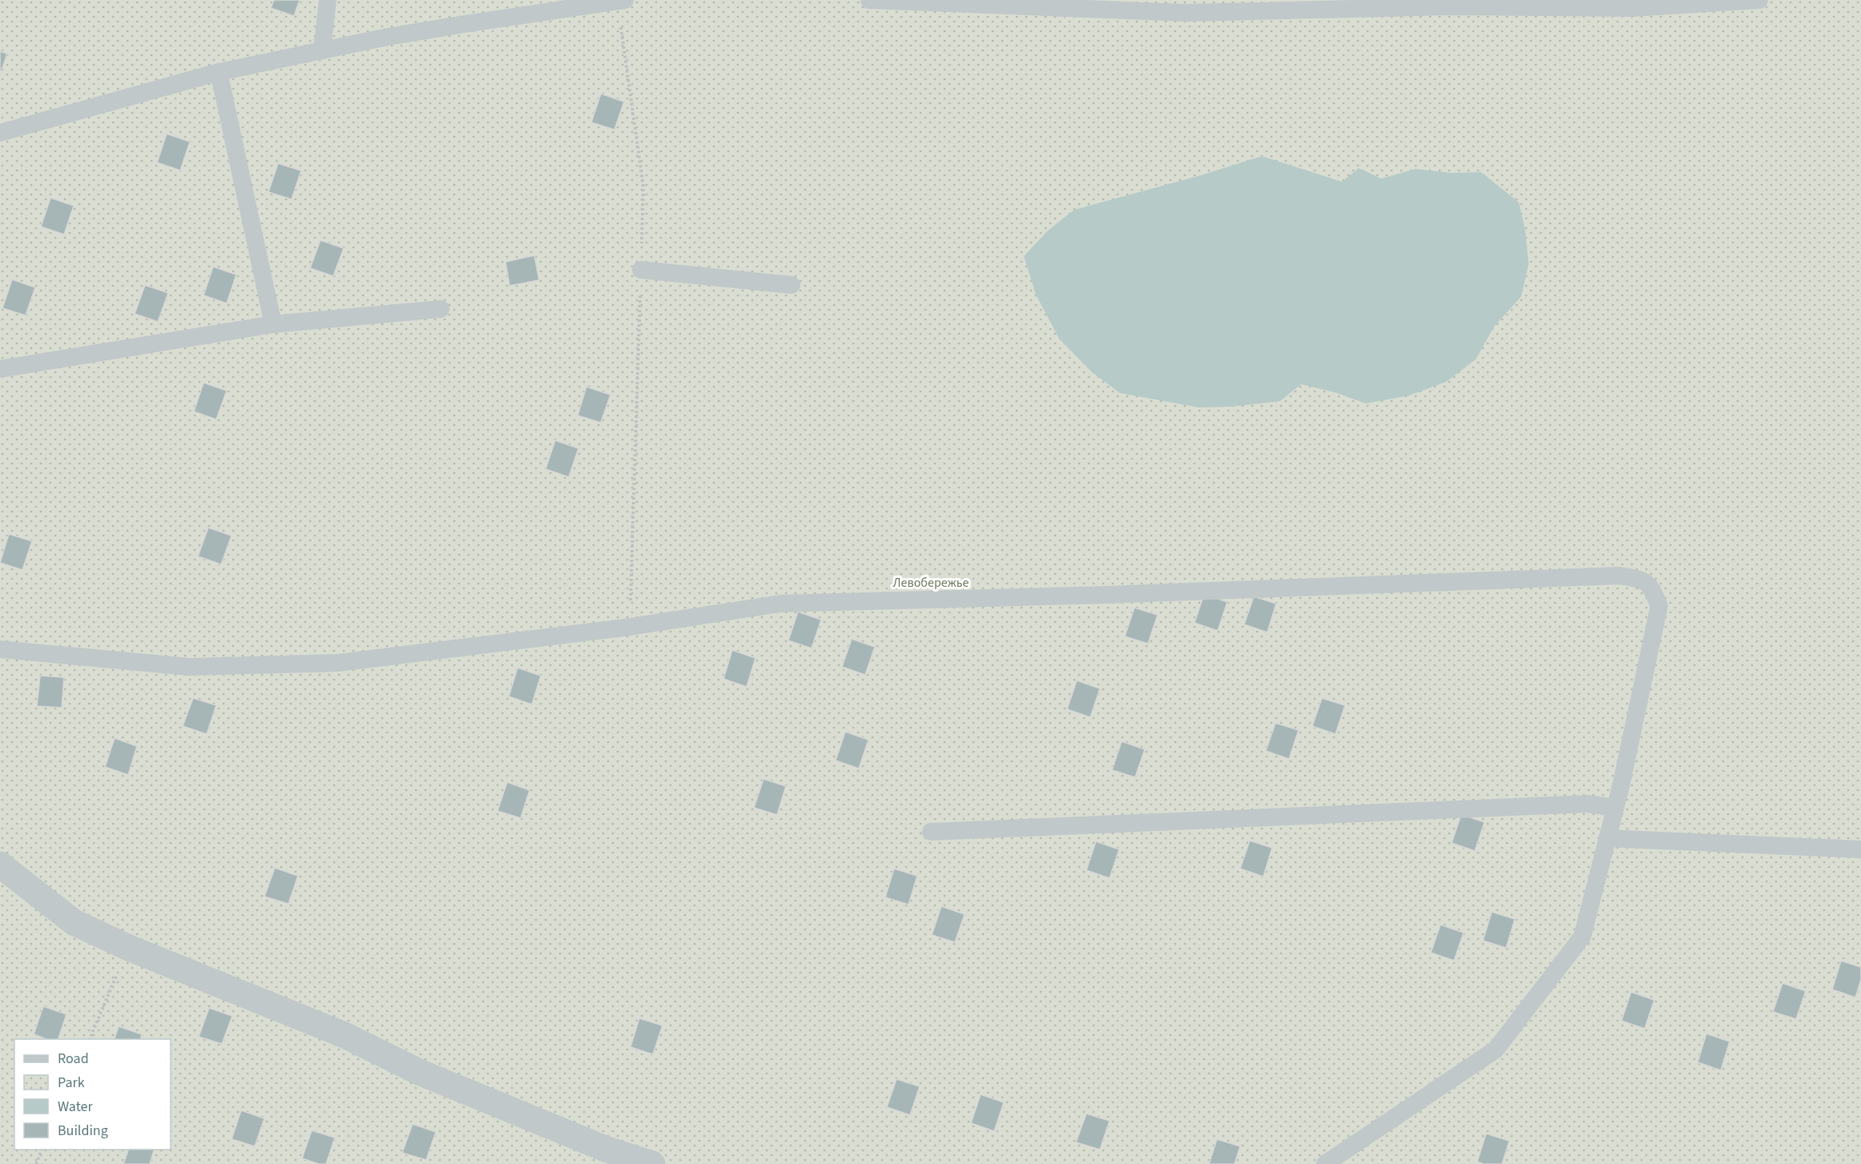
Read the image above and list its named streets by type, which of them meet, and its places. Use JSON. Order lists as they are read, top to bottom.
{
  "parks": ["Левобережье"],
  "legend": [
    "Road",
    "Park",
    "Water",
    "Building"
  ]
}
